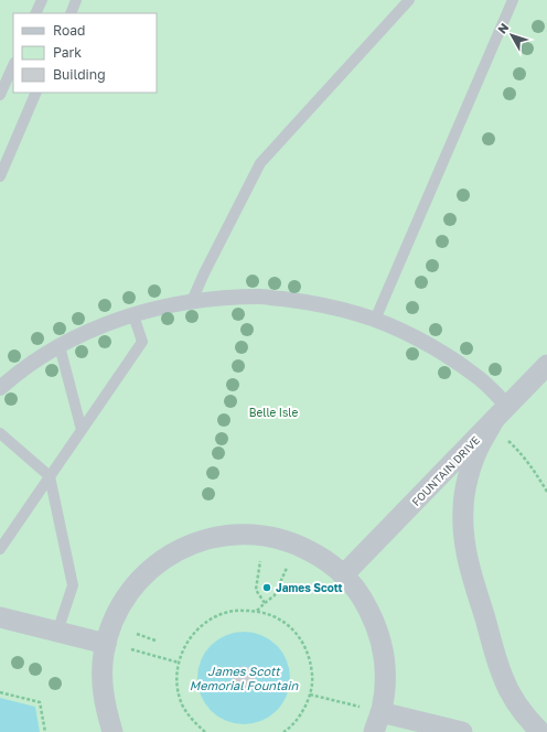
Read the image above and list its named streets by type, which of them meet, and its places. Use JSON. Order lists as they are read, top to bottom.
{
  "streets": {
    "street": ["FOUNTAIN DRIVE"]
  },
  "water": ["James Scott Memorial Fountain"],
  "parks": ["Belle Isle"],
  "places": ["James Scott"],
  "legend": ["Road", "Park", "Building"],
  "north": "top left"
}
